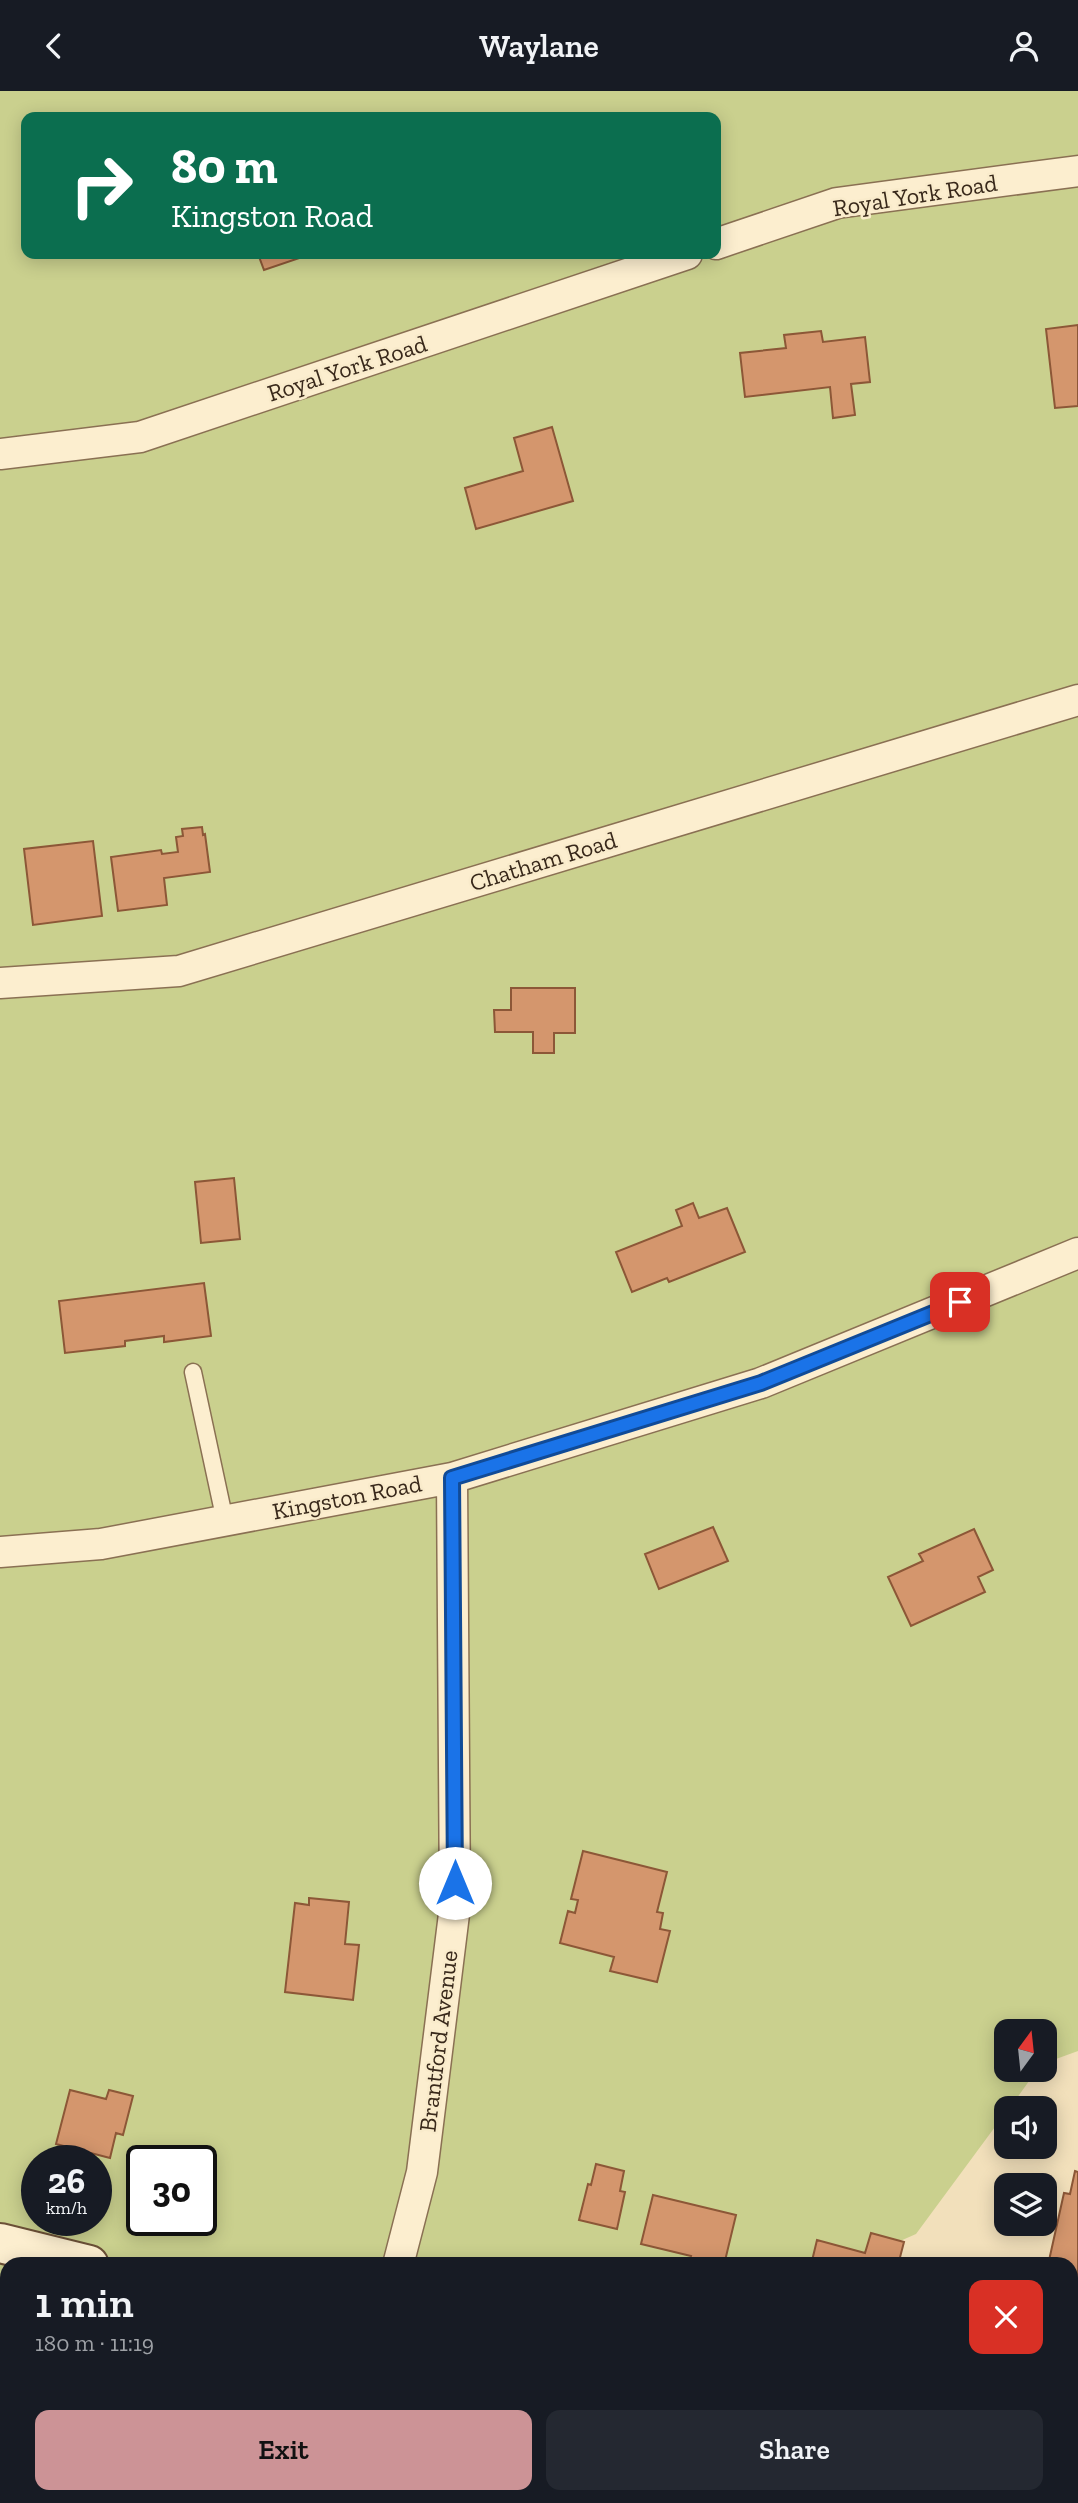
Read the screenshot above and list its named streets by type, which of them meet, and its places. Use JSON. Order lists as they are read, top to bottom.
{
  "streets": {
    "street": [
      "Royal York Road",
      "Chatham Road",
      "Kingston Road",
      "Brantford Avenue"
    ]
  },
  "crossings": [
    ["Kingston Road", "Brantford Avenue"]
  ],
  "north": "top",
  "page": {
    "header": "Waylane",
    "turn": ["80 m", "Kingston Road"],
    "speed": "26 km/h",
    "limit": "30",
    "heading": ["1 min", "180 m · 11:19"],
    "buttons": ["Exit", "Share"]
  }
}
